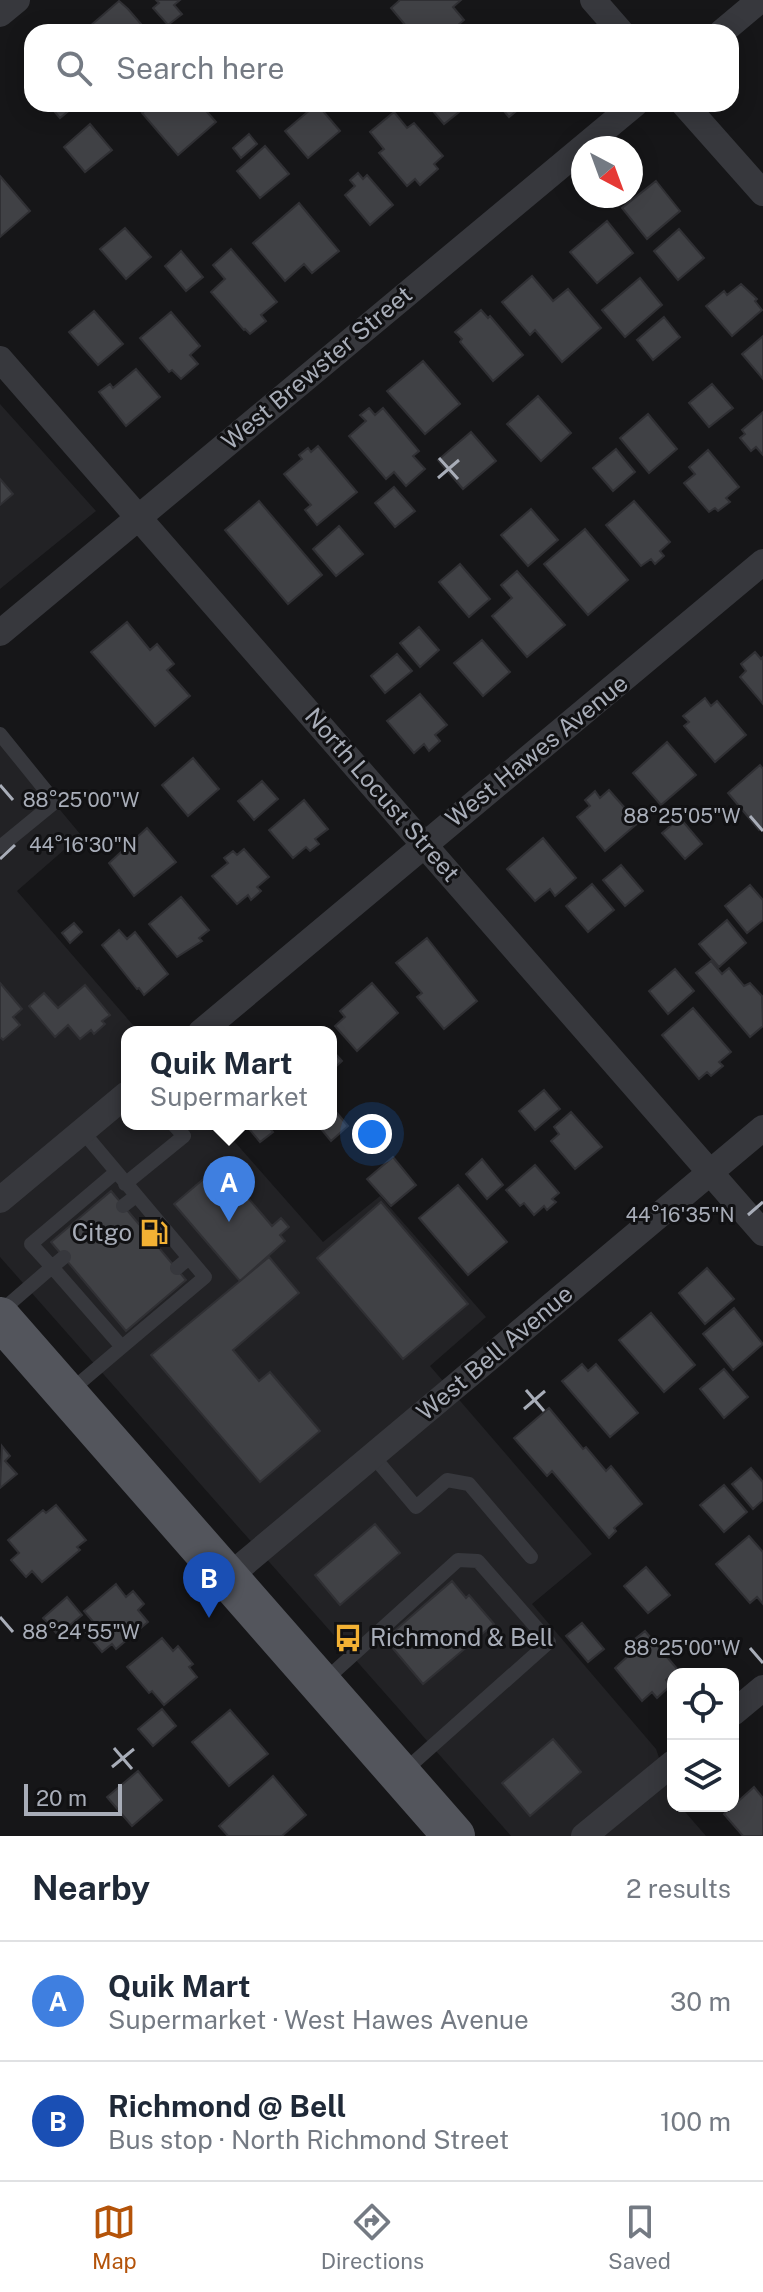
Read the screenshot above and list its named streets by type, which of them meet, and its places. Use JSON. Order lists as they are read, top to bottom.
{
  "streets": {
    "street": [
      "West Brewster Street",
      "West Hawes Avenue",
      "North Locust Street",
      "West Bell Avenue"
    ]
  },
  "crossings": [
    ["West Brewster Street", "North Locust Street"],
    ["West Hawes Avenue", "North Locust Street"],
    ["North Locust Street", "West Bell Avenue"]
  ],
  "places": {
    "fuel station": ["Citgo"],
    "bus stop": ["Richmond & Bell"]
  },
  "scale_bar": "20 m",
  "north": "bottom right",
  "page": {
    "search": "Search here",
    "popup": ["Quik Mart", "Supermarket"],
    "pins": ["A", "B"],
    "scale": "20 m",
    "heading": ["Nearby", "2 results"],
    "list": [
      {
        "mark": "A",
        "name": "Quik Mart",
        "note": "Supermarket · West Hawes Avenue",
        "value": "30 m"
      },
      {
        "mark": "B",
        "name": "Richmond @ Bell",
        "note": "Bus stop · North Richmond Street",
        "value": "100 m"
      }
    ],
    "nav": ["Map", "Directions", "Saved"]
  },
  "coordinates": [
    "88°25'00\"W",
    "88°25'05\"W",
    "44°16'30\"N",
    "44°16'35\"N",
    "88°24'55\"W"
  ]
}
